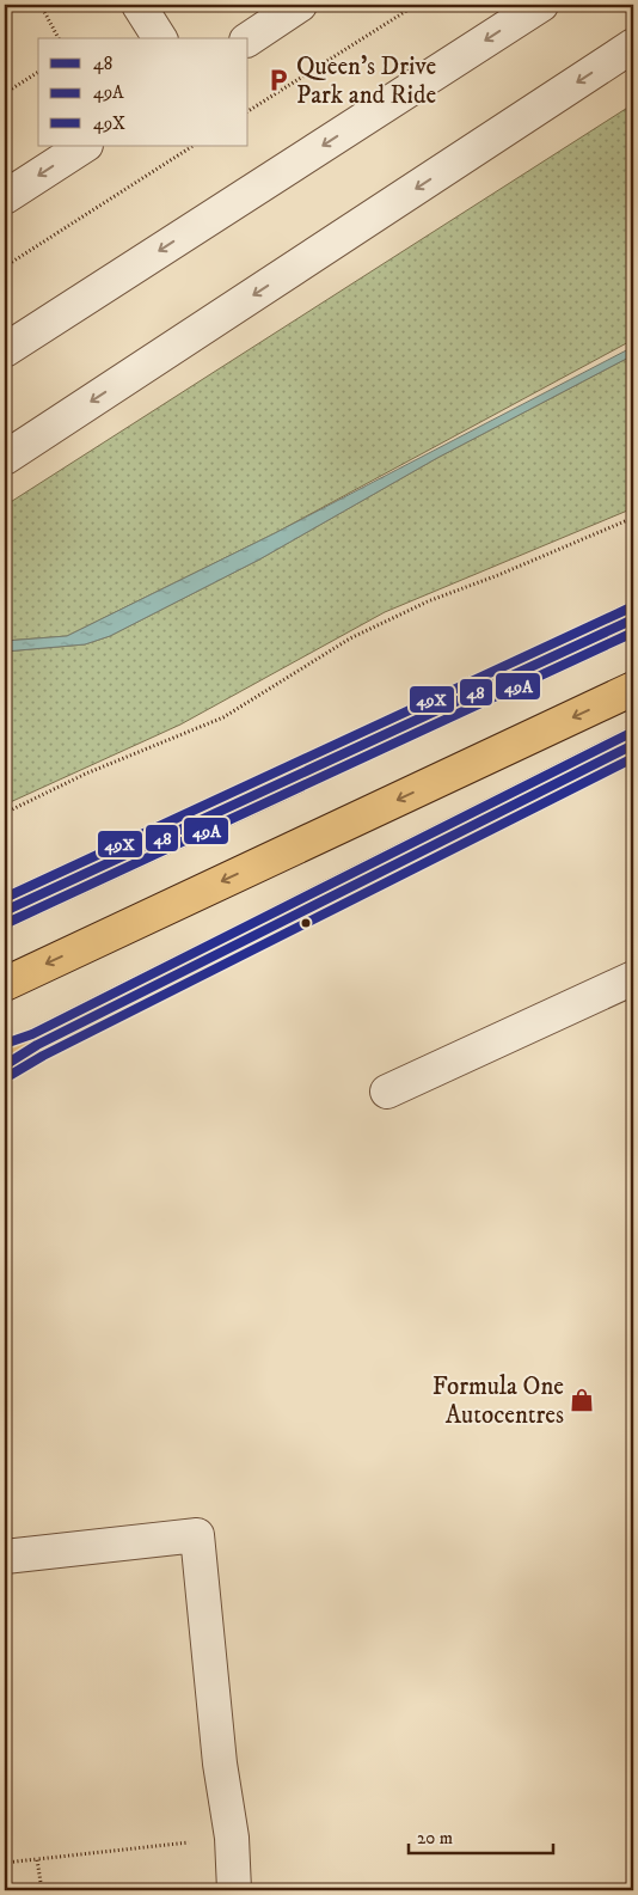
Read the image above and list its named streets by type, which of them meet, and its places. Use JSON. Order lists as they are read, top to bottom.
{
  "places": {
    "parking": ["Queen's Drive Park and Ride"],
    "shop": ["Formula One Autocentres"]
  },
  "lines": ["transit line 49X", "transit line 48", "transit line 49A"],
  "legend": ["48", "49A", "49X"],
  "scale_bar": "20 m"
}
